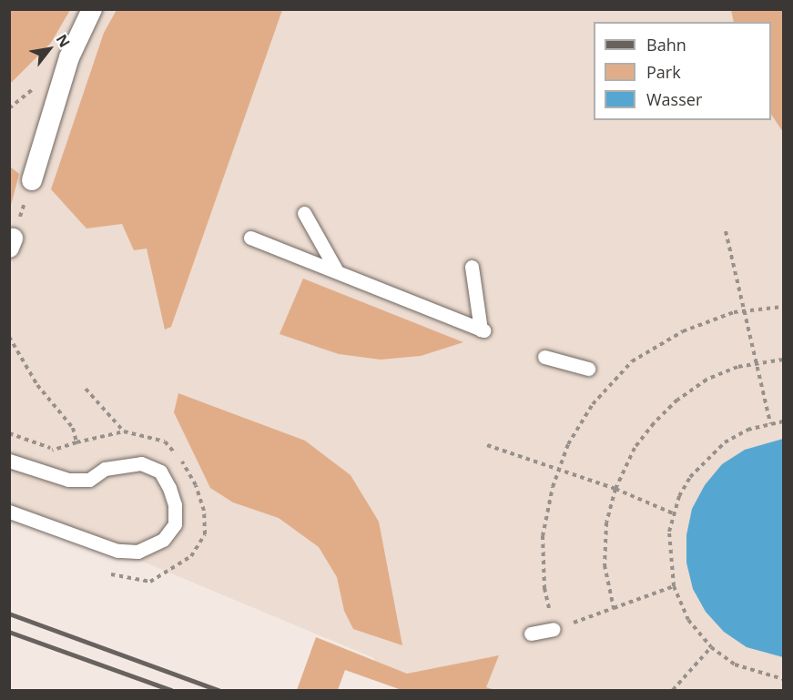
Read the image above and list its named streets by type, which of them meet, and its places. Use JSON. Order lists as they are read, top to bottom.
{
  "legend": ["Bahn", "Park", "Wasser"],
  "north": "top right"
}
